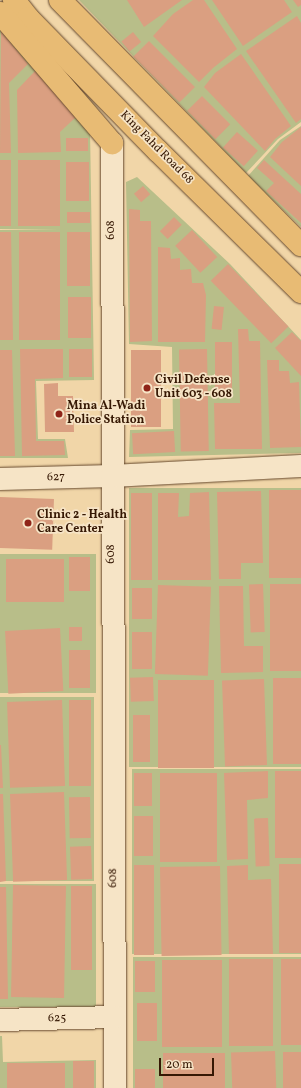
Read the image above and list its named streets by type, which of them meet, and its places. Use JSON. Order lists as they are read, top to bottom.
{
  "streets": {
    "main road": ["King Fahd Road 68", "608"],
    "street": ["627", "625"]
  },
  "crossings": [
    ["608", "627"],
    ["608", "625"]
  ],
  "places": ["Civil Defense Unit 603 - 608", "Mina Al-Wadi Police Station", "Clinic 2 - Health Care Center"],
  "scale_bar": "20 m"
}
